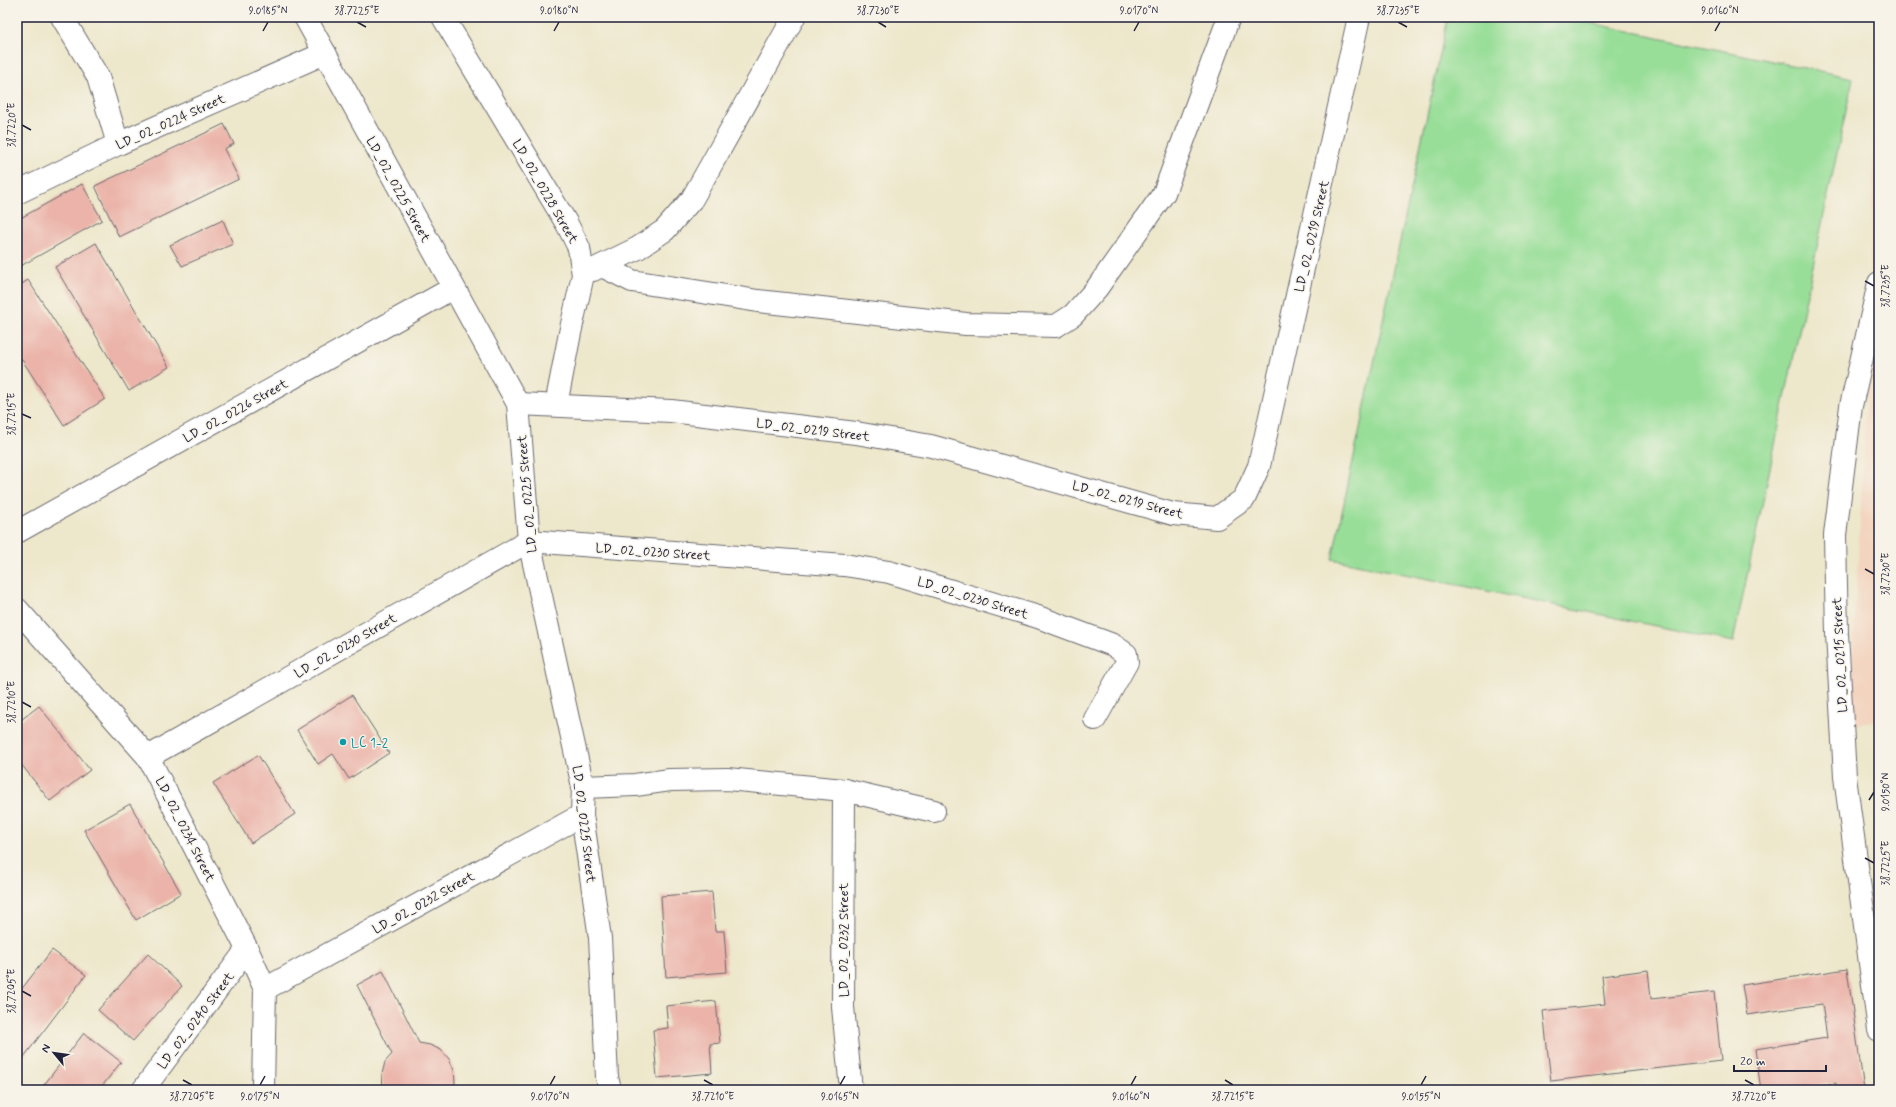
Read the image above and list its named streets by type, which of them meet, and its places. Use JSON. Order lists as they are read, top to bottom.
{
  "streets": {
    "street": [
      "LD_02_0224 Street",
      "LD_02_0225 Street",
      "LD_02_0228 Street",
      "LD_02_0219 Street",
      "LD_02_0226 Street",
      "LD_02_0230 Street",
      "LD_02_0215 Street",
      "LD_02_0234 Street",
      "LD_02_0232 Street",
      "LD_02_0240 Street"
    ]
  },
  "crossings": [
    ["LD_02_0224 Street", "LD_02_0225 Street"],
    ["LD_02_0225 Street", "LD_02_0219 Street"],
    ["LD_02_0225 Street", "LD_02_0226 Street"],
    ["LD_02_0225 Street", "LD_02_0230 Street"],
    ["LD_02_0225 Street", "LD_02_0232 Street"],
    ["LD_02_0228 Street", "LD_02_0219 Street"],
    ["LD_02_0230 Street", "LD_02_0234 Street"],
    ["LD_02_0234 Street", "LD_02_0232 Street"],
    ["LD_02_0234 Street", "LD_02_0240 Street"]
  ],
  "places": ["LC 1-2"],
  "scale_bar": "20 m",
  "north": "top left",
  "coordinates": [
    "9.0185°N",
    "38.7225°E",
    "9.0180°N",
    "38.7230°E",
    "9.0170°N",
    "38.7235°E",
    "9.0160°N",
    "38.7220°E",
    "38.7215°E",
    "38.7210°E",
    "9.0150°N",
    "38.7205°E",
    "9.0175°N",
    "9.0165°N",
    "9.0155°N"
  ]
}
